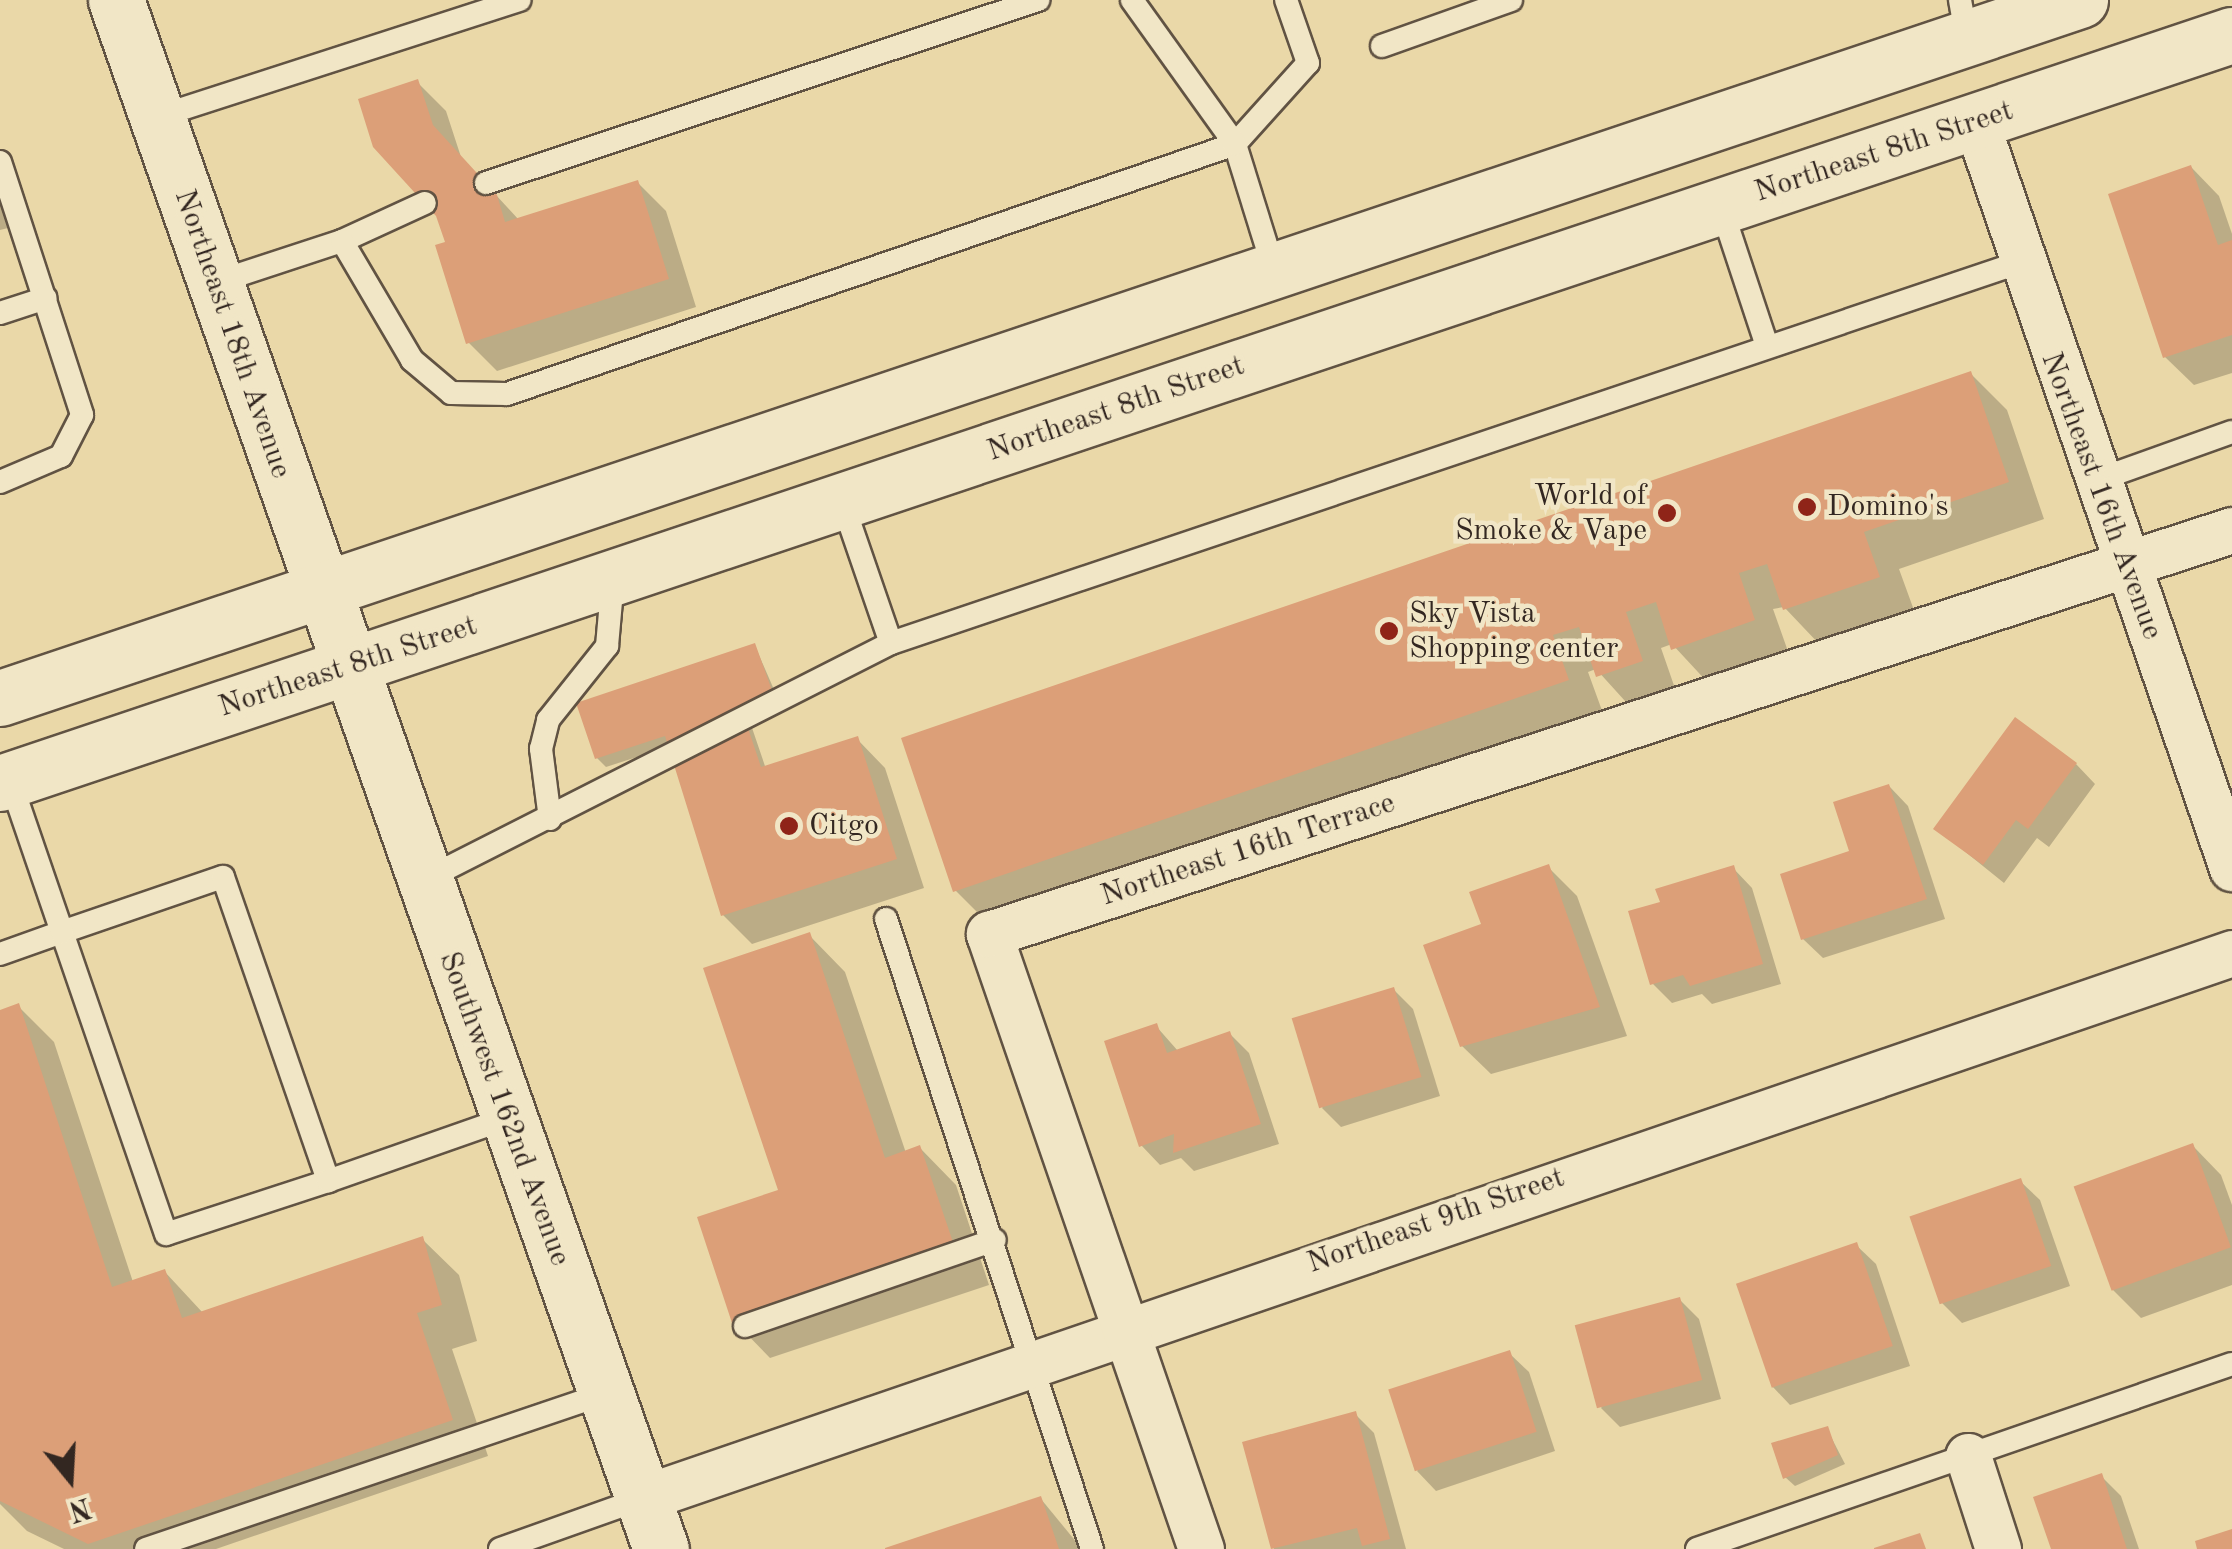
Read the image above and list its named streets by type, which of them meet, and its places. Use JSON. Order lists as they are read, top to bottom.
{
  "streets": {
    "main road": ["Northeast 8th Street", "Northeast 18th Avenue", "Southwest 162nd Avenue"],
    "street": ["Northeast 16th Avenue", "Northeast 16th Terrace", "Northeast 9th Street"]
  },
  "crossings": [
    ["Northeast 8th Street", "Northeast 18th Avenue"],
    ["Northeast 8th Street", "Northeast 16th Avenue"],
    ["Northeast 8th Street", "Southwest 162nd Avenue"],
    ["Northeast 18th Avenue", "Southwest 162nd Avenue"],
    ["Northeast 16th Avenue", "Northeast 16th Terrace"],
    ["Northeast 16th Terrace", "Northeast 9th Street"],
    ["Southwest 162nd Avenue", "Northeast 9th Street"]
  ],
  "places": [
    "Domino's",
    "World of Smoke & Vape",
    "Sky Vista Shopping center",
    "Citgo"
  ],
  "north": "bottom"
}
